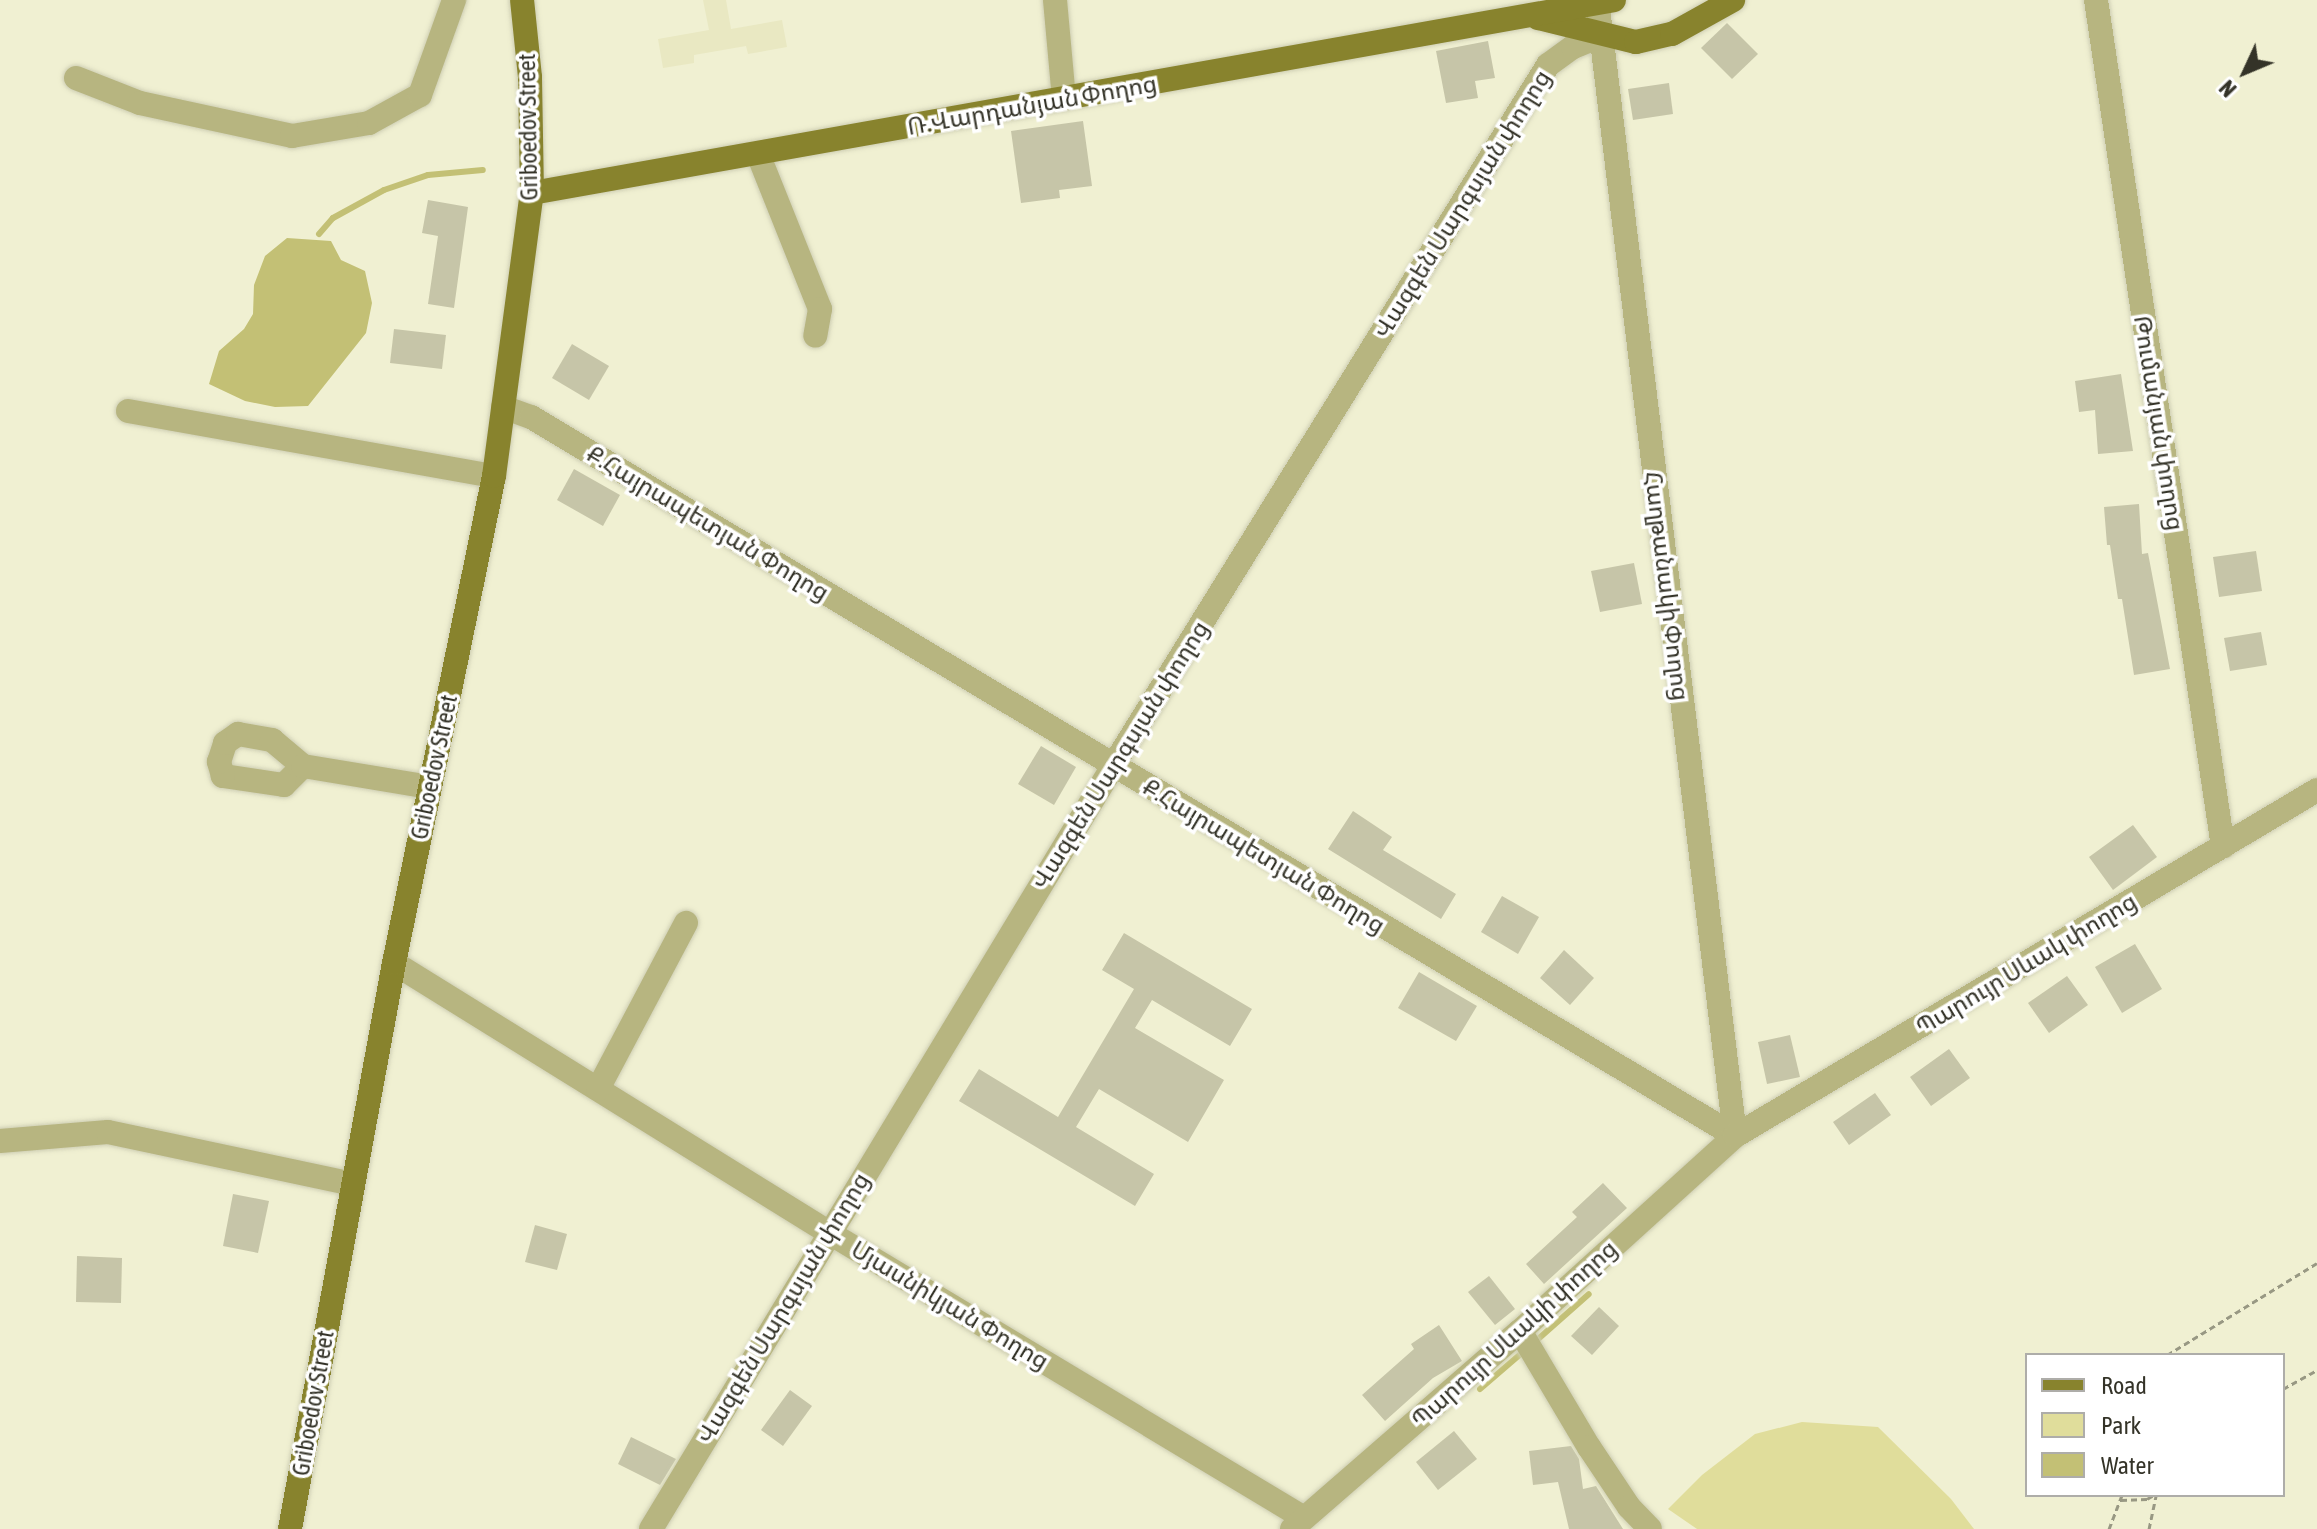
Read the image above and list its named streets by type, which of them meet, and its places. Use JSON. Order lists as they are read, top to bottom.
{
  "streets": {
    "main road": ["Ռ.Վարդանյան Փողոց", "Griboedov Street"],
    "street": [
      "Վազգեն Սարգսյան փողոց",
      "Թումանյան փողոց",
      "Ք.Հայրապետյան Փողոց",
      "Հաղթանակի Փողոց",
      "Պարույր Սևակ փողոց",
      "Մյասնիկյան Փողոց",
      "Պարույր Սևակի փողոց"
    ]
  },
  "crossings": [
    ["Ռ.Վարդանյան Փողոց", "Griboedov Street"],
    ["Griboedov Street", "Ք.Հայրապետյան Փողոց"],
    ["Griboedov Street", "Մյասնիկյան Փողոց"],
    ["Վազգեն Սարգսյան փողոց", "Ք.Հայրապետյան Փողոց"],
    ["Վազգեն Սարգսյան փողոց", "Հաղթանակի Փողոց"],
    ["Վազգեն Սարգսյան փողոց", "Մյասնիկյան Փողոց"],
    ["Թումանյան փողոց", "Պարույր Սևակ փողոց"],
    ["Ք.Հայրապետյան Փողոց", "Հաղթանակի Փողոց"],
    ["Ք.Հայրապետյան Փողոց", "Պարույր Սևակ փողոց"],
    ["Ք.Հայրապետյան Փողոց", "Պարույր Սևակի փողոց"],
    ["Հաղթանակի Փողոց", "Պարույր Սևակ փողոց"],
    ["Հաղթանակի Փողոց", "Պարույր Սևակի փողոց"],
    ["Պարույր Սևակ փողոց", "Պարույր Սևակի փողոց"],
    ["Մյասնիկյան Փողոց", "Պարույր Սևակի փողոց"]
  ],
  "legend": ["Road", "Park", "Water"],
  "north": "bottom left"
}
